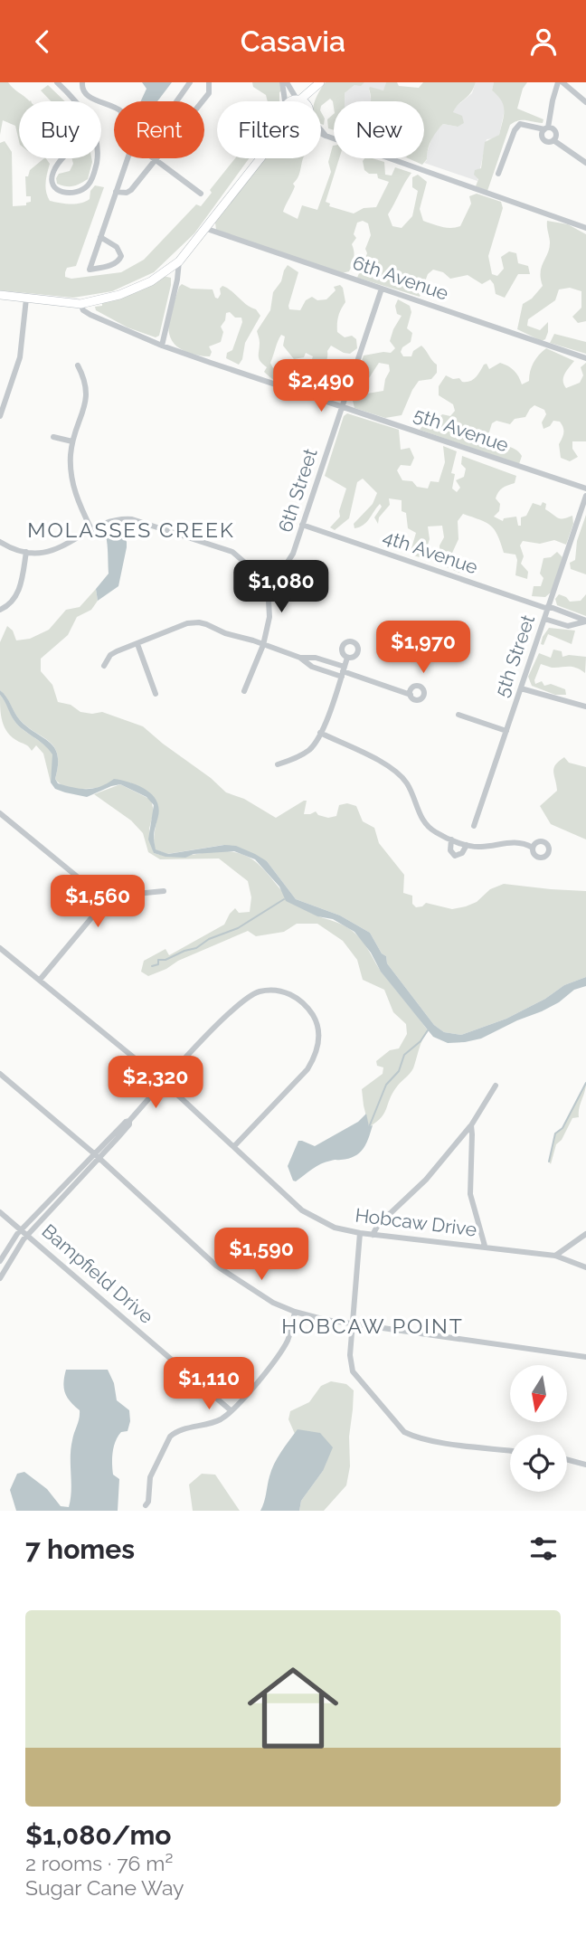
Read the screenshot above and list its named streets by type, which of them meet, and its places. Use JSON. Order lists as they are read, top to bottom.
{
  "streets": {
    "street": [
      "6th Avenue",
      "5th Avenue",
      "6th Street",
      "4th Avenue",
      "5th Street",
      "Hobcaw Drive",
      "Bampfield Drive"
    ]
  },
  "crossings": [
    ["6th Avenue", "6th Street"],
    ["5th Avenue", "6th Street"],
    ["6th Street", "4th Avenue"],
    ["4th Avenue", "5th Street"]
  ],
  "districts": ["MOLASSES CREEK", "HOBCAW POINT"],
  "north": "bottom",
  "page": {
    "header": "Casavia",
    "chip": [
      "Buy",
      "Rent",
      "Filters",
      "New"
    ],
    "price": [
      "$2,490",
      "$1,080",
      "$1,970",
      "$1,560",
      "$2,320",
      "$1,590",
      "$1,110"
    ],
    "heading": "7 homes",
    "list": [
      {
        "name": "$1,080/mo",
        "note": "2 rooms · 76 m² · Sugar Cane Way"
      }
    ]
  }
}
